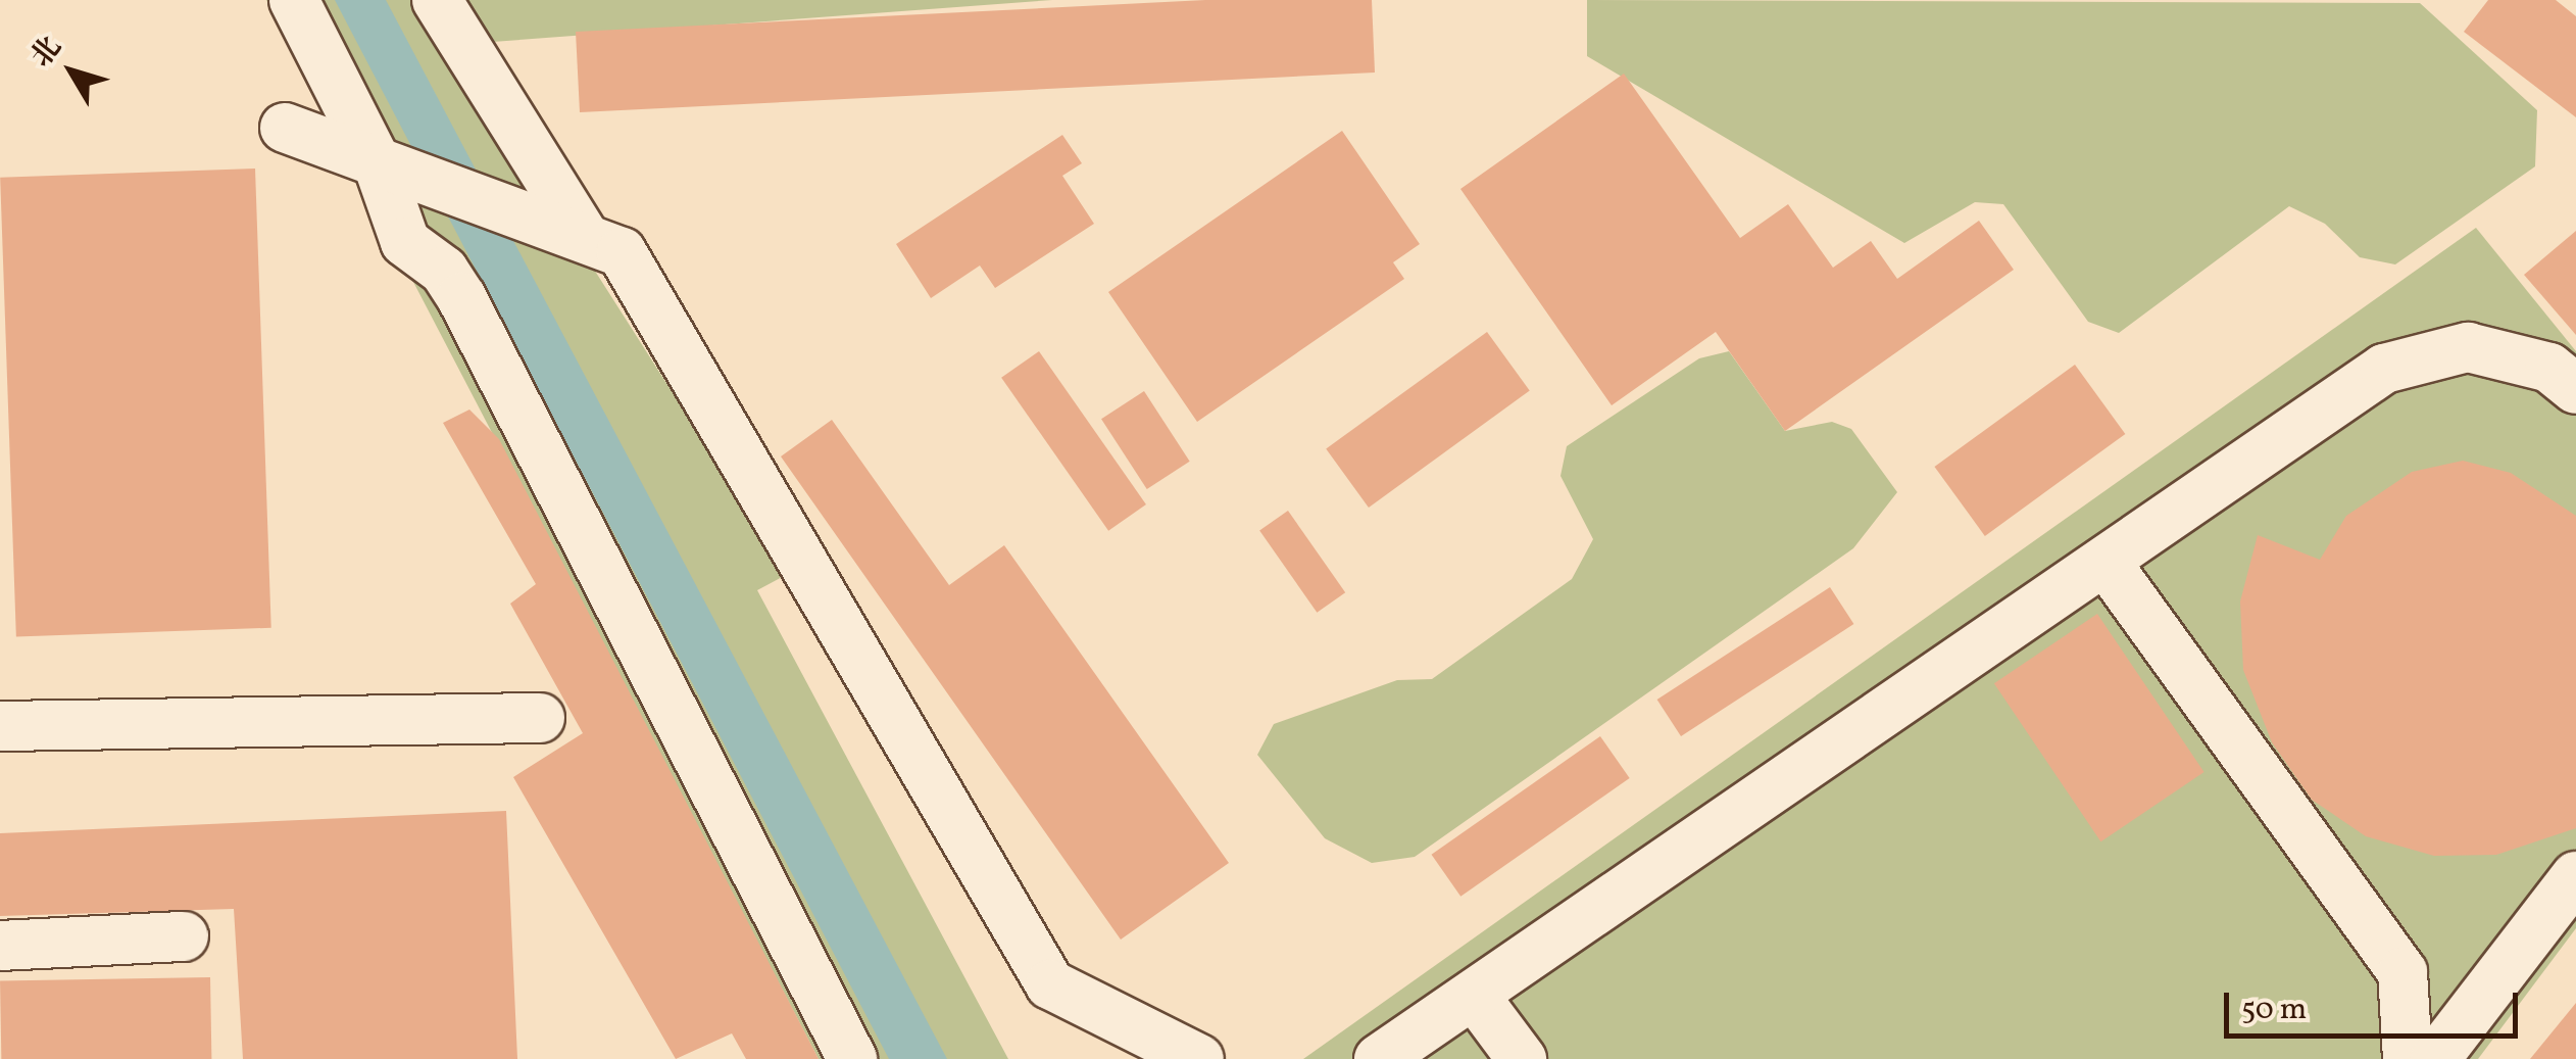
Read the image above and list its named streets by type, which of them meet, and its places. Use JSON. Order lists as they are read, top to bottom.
{
  "scale_bar": "50 m",
  "north": "top left"
}
